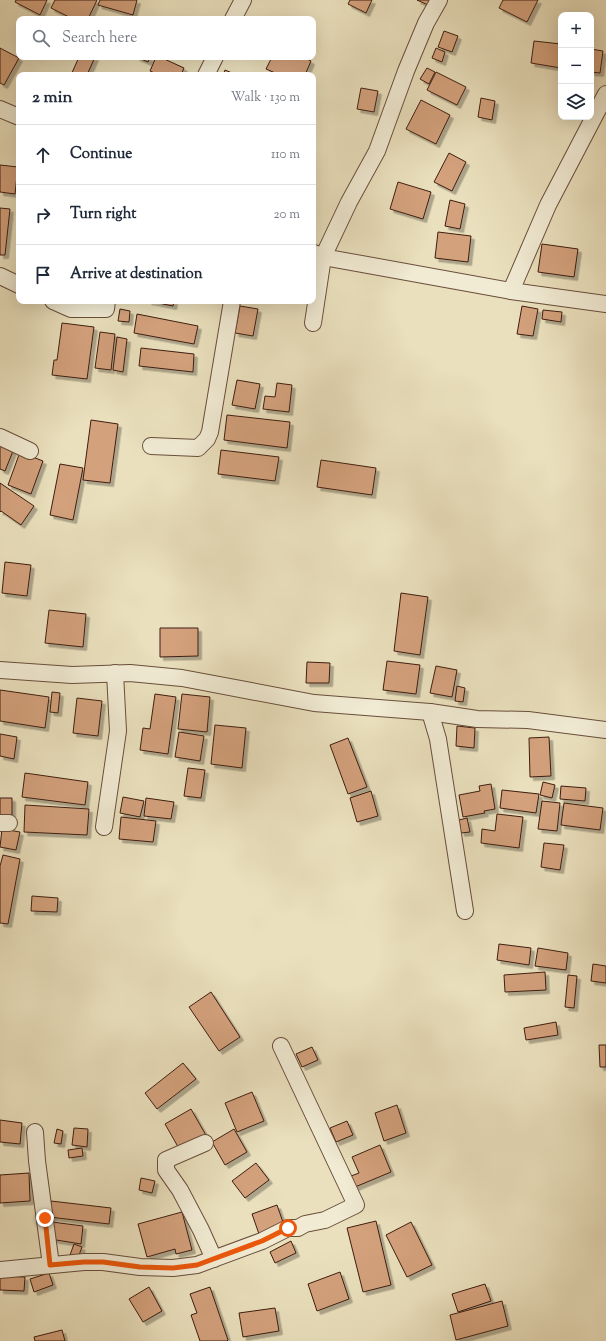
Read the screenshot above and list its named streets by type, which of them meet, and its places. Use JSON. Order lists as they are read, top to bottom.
{
  "page": {
    "map_buttons": ["+", "−"],
    "search": "Search here",
    "heading": ["2 min", "Walk · 130 m"],
    "list": [
      ["Continue", "110 m"],
      ["Turn right", "20 m"],
      "Arrive at destination"
    ]
  }
}
